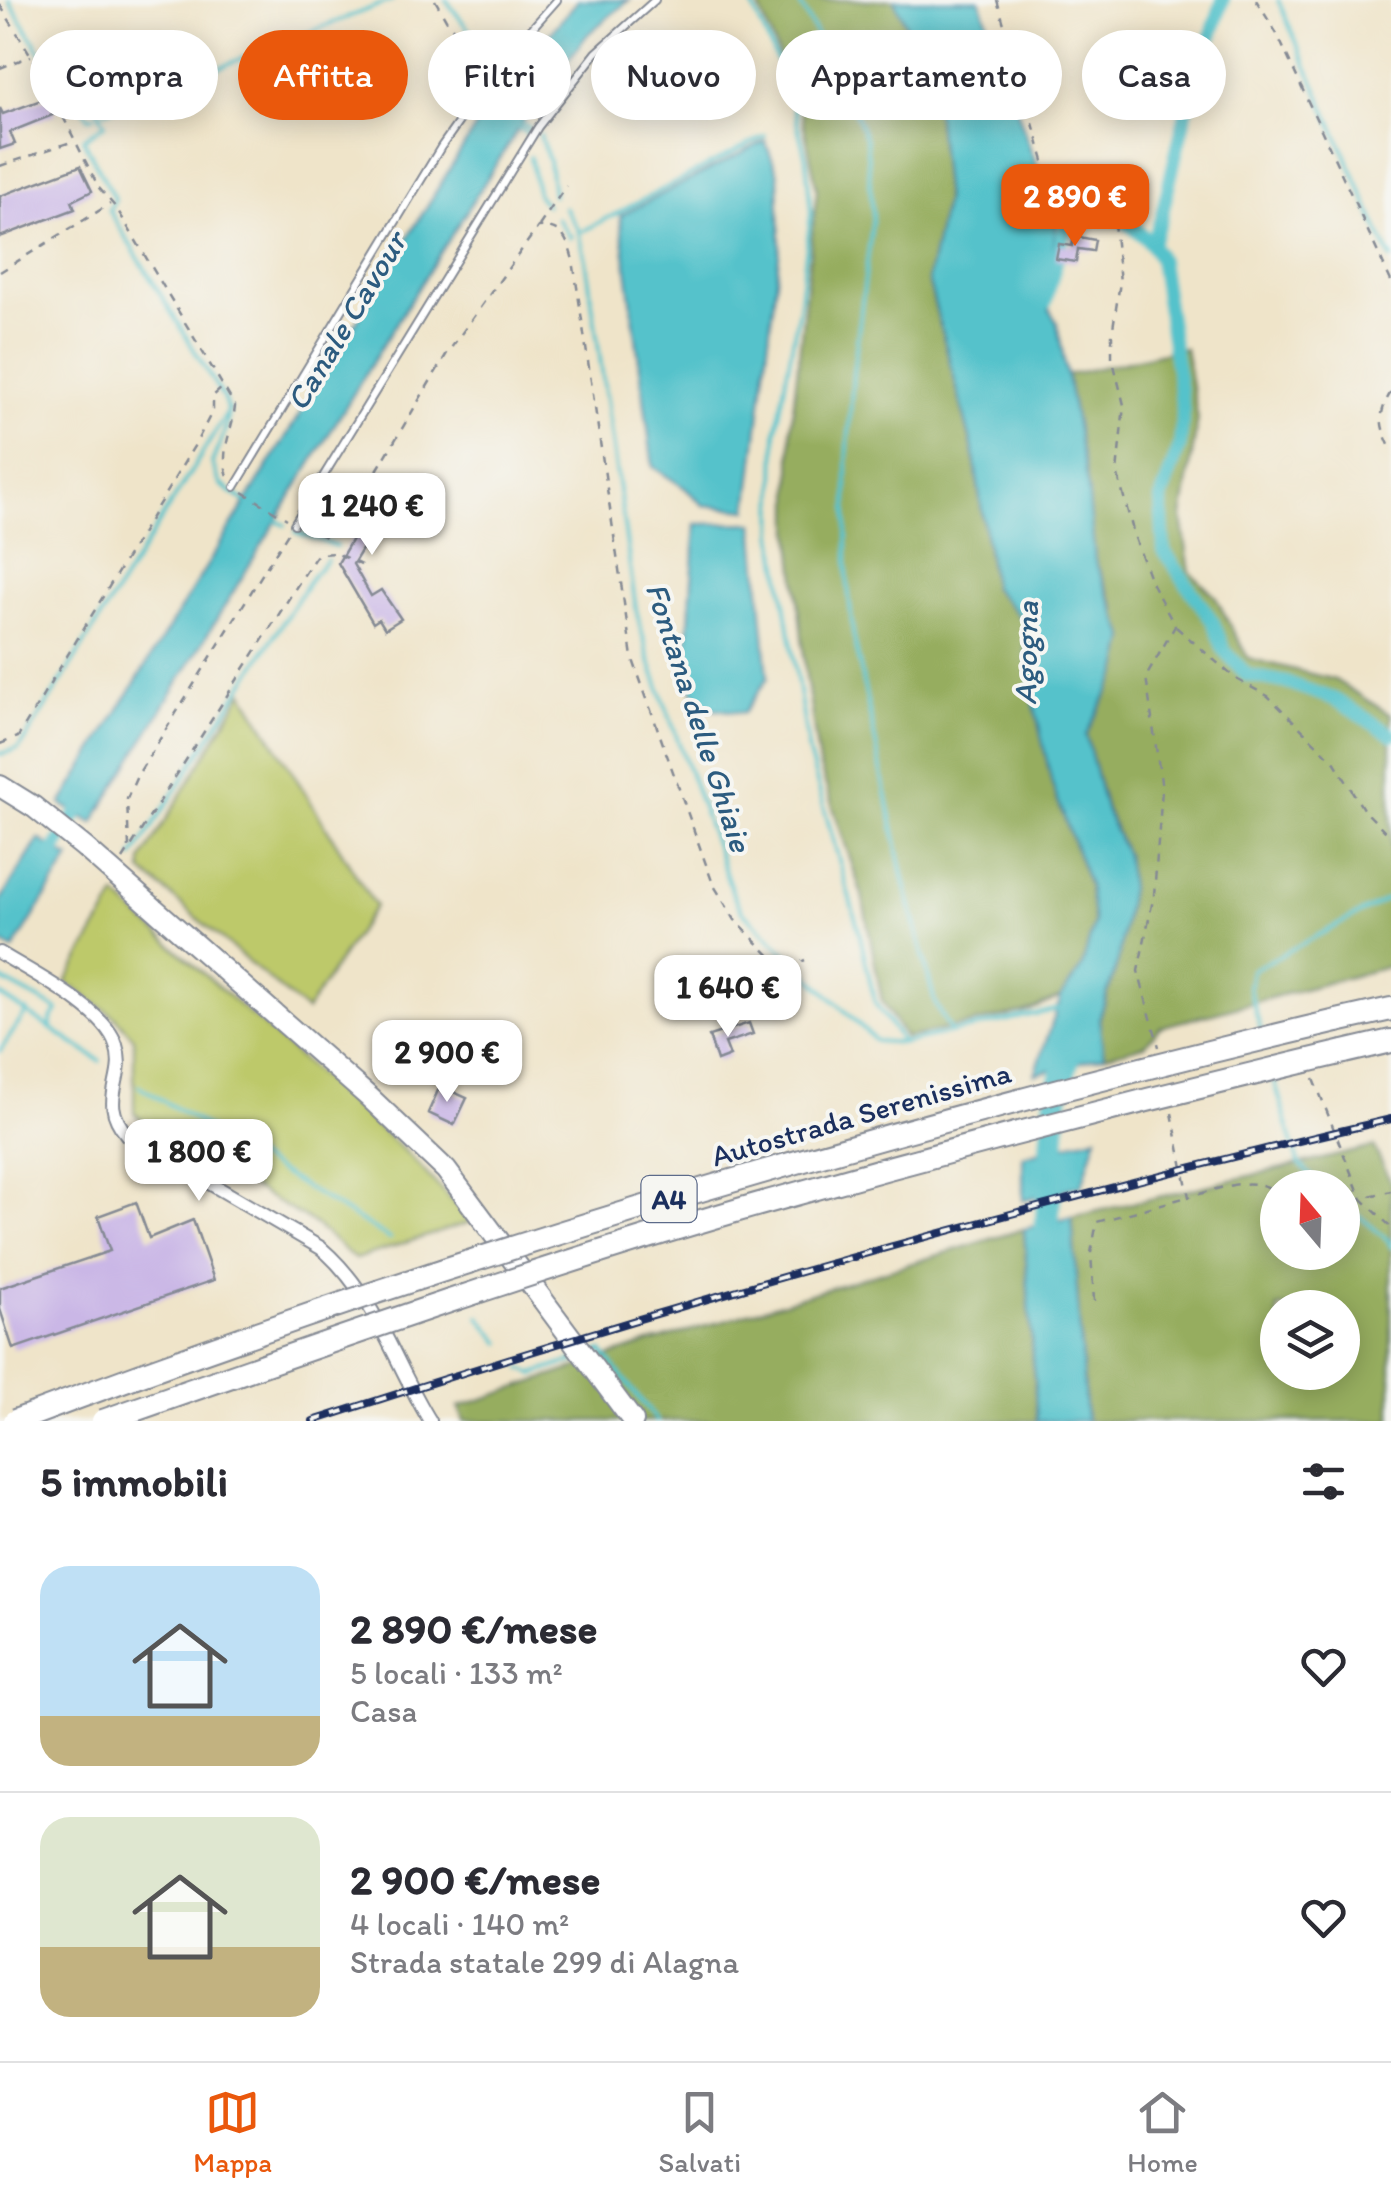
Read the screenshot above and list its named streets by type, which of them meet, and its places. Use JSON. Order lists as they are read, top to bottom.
{
  "streets": {
    "highway": ["Autostrada Serenissima", "A4"]
  },
  "water": ["Canale Cavour", "Agogna", "Fontana delle Ghiaie"],
  "north": "top",
  "page": {
    "chip": [
      "Compra",
      "Affitta",
      "Filtri",
      "Nuovo",
      "Appartamento",
      "Casa"
    ],
    "price": [
      "2 890 €",
      "1 240 €",
      "1 640 €",
      "2 900 €",
      "1 800 €"
    ],
    "heading": "5 immobili",
    "list": [
      {
        "name": "2 890 €/mese",
        "note": "5 locali · 133 m² · Casa"
      },
      {
        "name": "2 900 €/mese",
        "note": "4 locali · 140 m² · Strada statale 299 di Alagna"
      }
    ],
    "tabs": ["Mappa", "Salvati", "Home"]
  }
}
